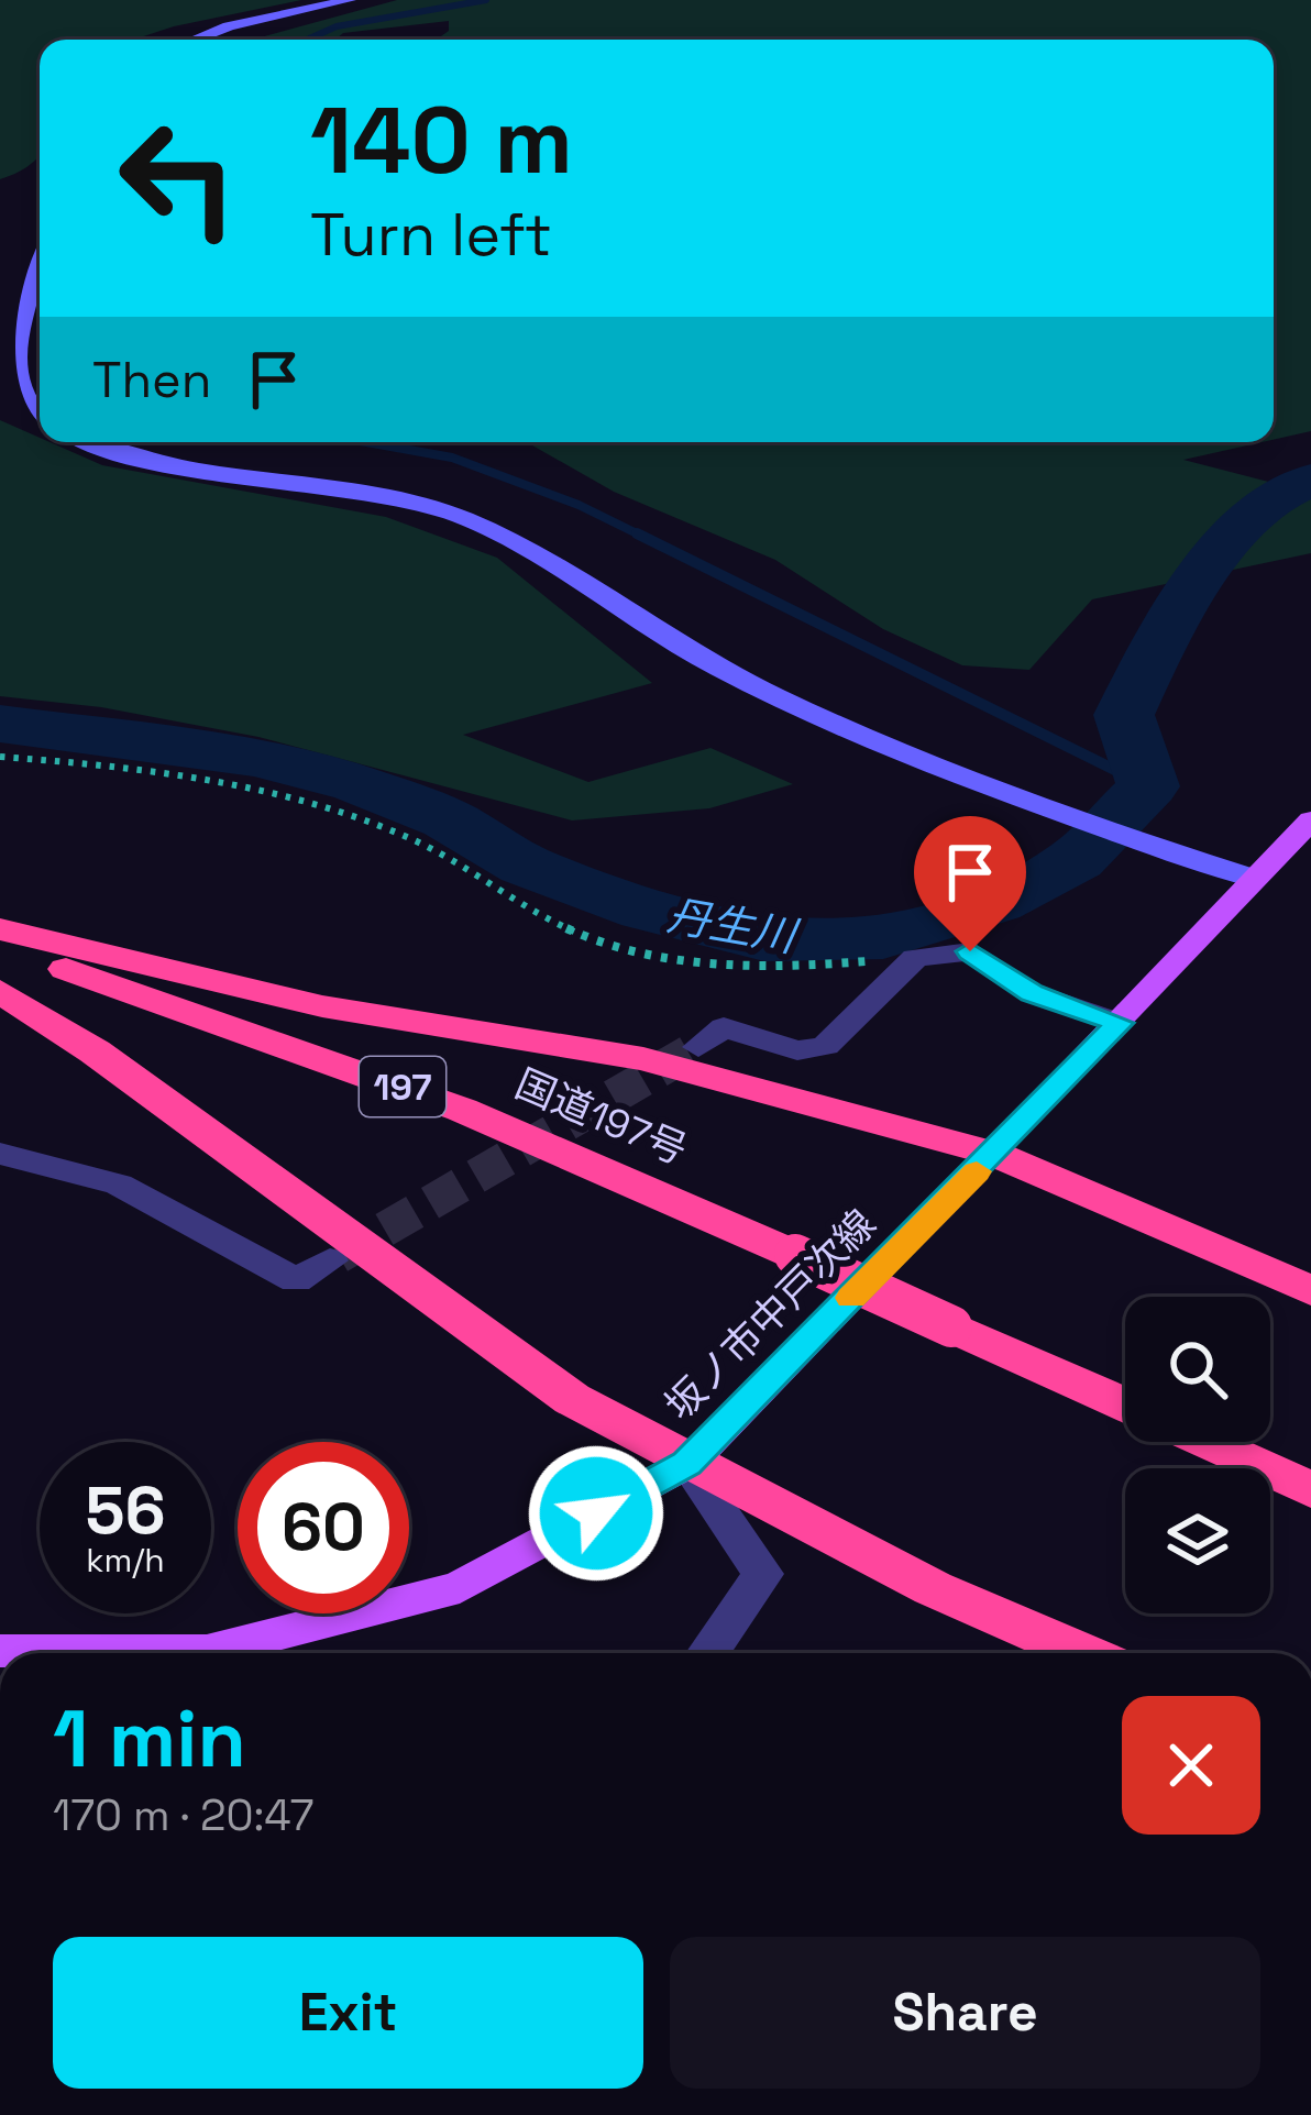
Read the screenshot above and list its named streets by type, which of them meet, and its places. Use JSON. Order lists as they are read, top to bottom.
{
  "streets": {
    "highway": ["197", "国道197号"],
    "main road": ["坂ノ市中戸次線"]
  },
  "water": ["丹生川"],
  "page": {
    "turn": ["140 m", "Turn left"],
    "then": "Then",
    "speed": "56 km/h",
    "limit": "60",
    "heading": ["1 min", "170 m · 20:47"],
    "buttons": ["Exit", "Share"]
  }
}
